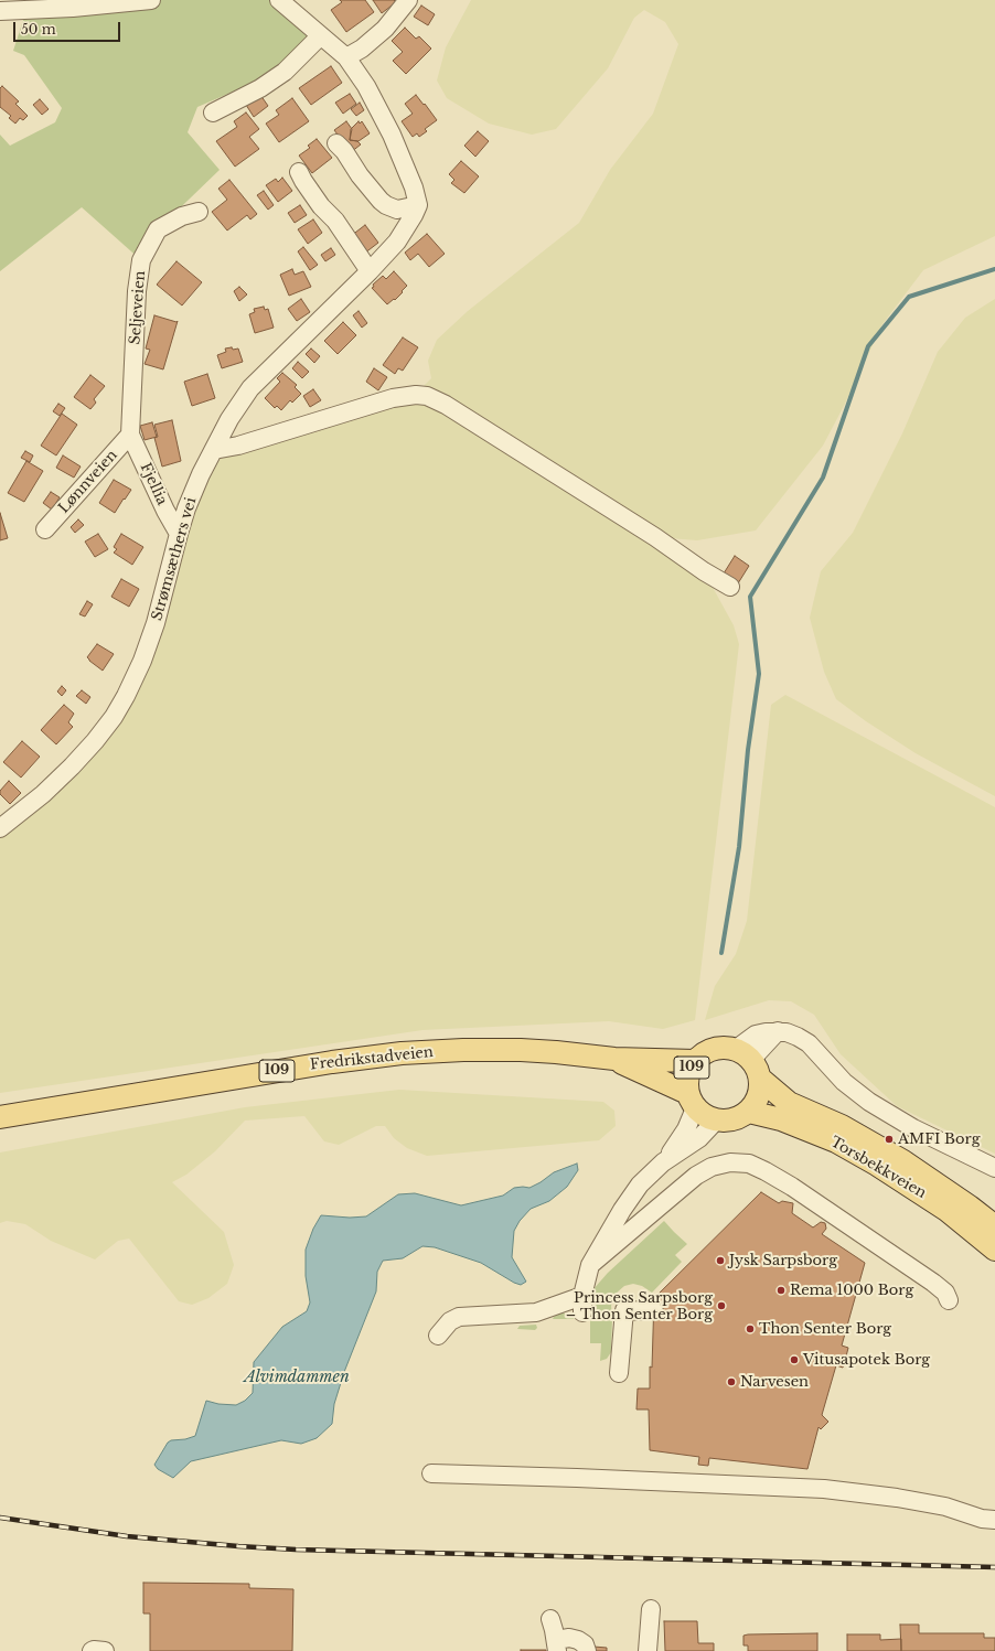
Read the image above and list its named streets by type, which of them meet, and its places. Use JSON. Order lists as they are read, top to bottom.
{
  "streets": {
    "main road": ["Fredrikstadveien", "109", "Torsbekkveien"],
    "street": [
      "Seljeveien",
      "Lønnveien",
      "Fjellia",
      "Strømsæthers vei"
    ]
  },
  "crossings": [
    ["Seljeveien", "Lønnveien"],
    ["Seljeveien", "Fjellia"],
    ["Lønnveien", "Fjellia"],
    ["Fjellia", "Strømsæthers vei"],
    ["Fredrikstadveien", "109"],
    ["Fredrikstadveien", "Torsbekkveien"],
    ["109", "Torsbekkveien"]
  ],
  "water": ["Alvimdammen"],
  "places": [
    "AMFI Borg",
    "Jysk Sarpsborg",
    "Rema 1000 Borg",
    "Princess Sarpsborg – Thon Senter Borg",
    "Thon Senter Borg",
    "Vitusapotek Borg",
    "Narvesen"
  ],
  "scale_bar": "50 m"
}
